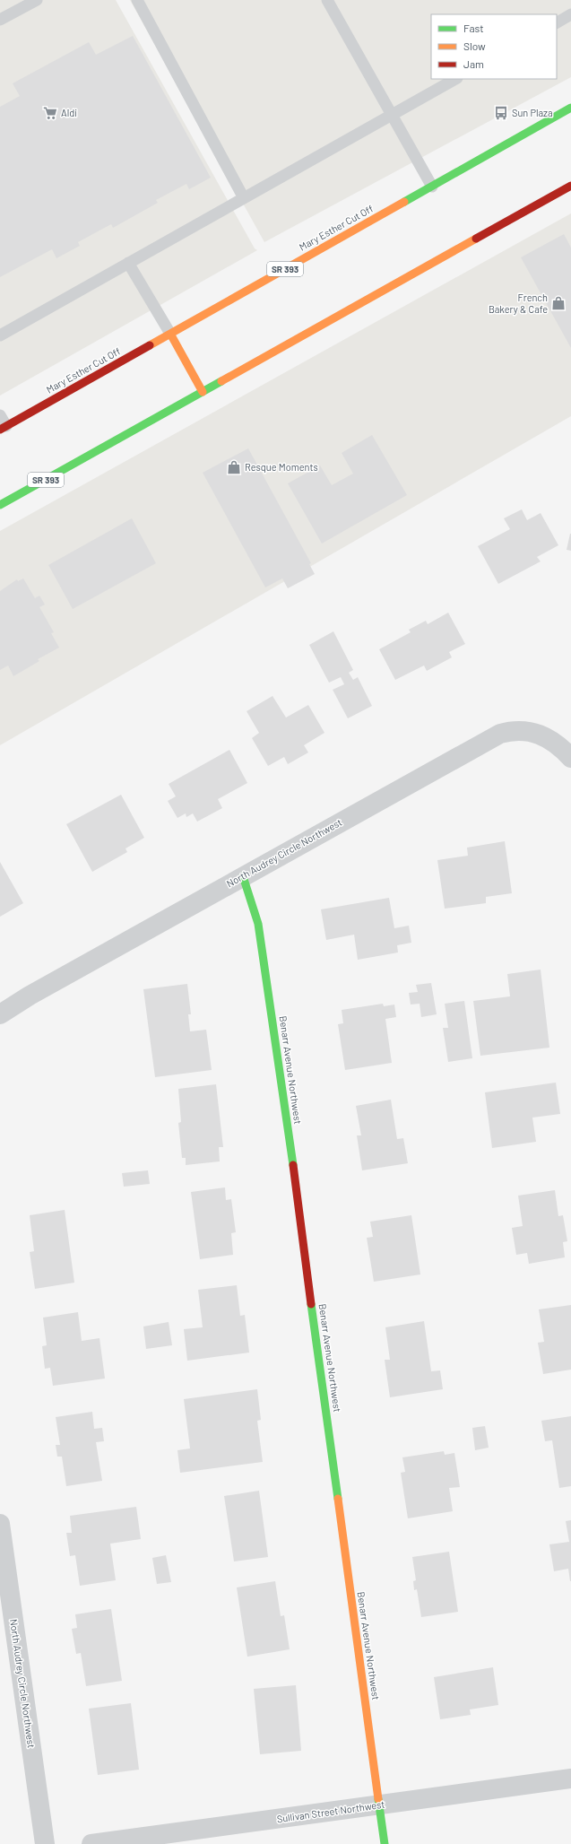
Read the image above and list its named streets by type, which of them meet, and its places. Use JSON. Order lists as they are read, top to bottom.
{
  "streets": {
    "main road": ["Mary Esther Cut Off", "SR 393", "Benarr Avenue Northwest"],
    "street": ["North Audrey Circle Northwest", "Sullivan Street Northwest"]
  },
  "crossings": [
    ["North Audrey Circle Northwest", "Benarr Avenue Northwest"],
    ["Benarr Avenue Northwest", "Sullivan Street Northwest"]
  ],
  "places": {
    "supermarket": ["Aldi"],
    "bus stop": ["Sun Plaza"],
    "shop": ["French Bakery & Cafe", "Resque Moments"]
  },
  "legend": ["Fast", "Slow", "Jam"]
}
